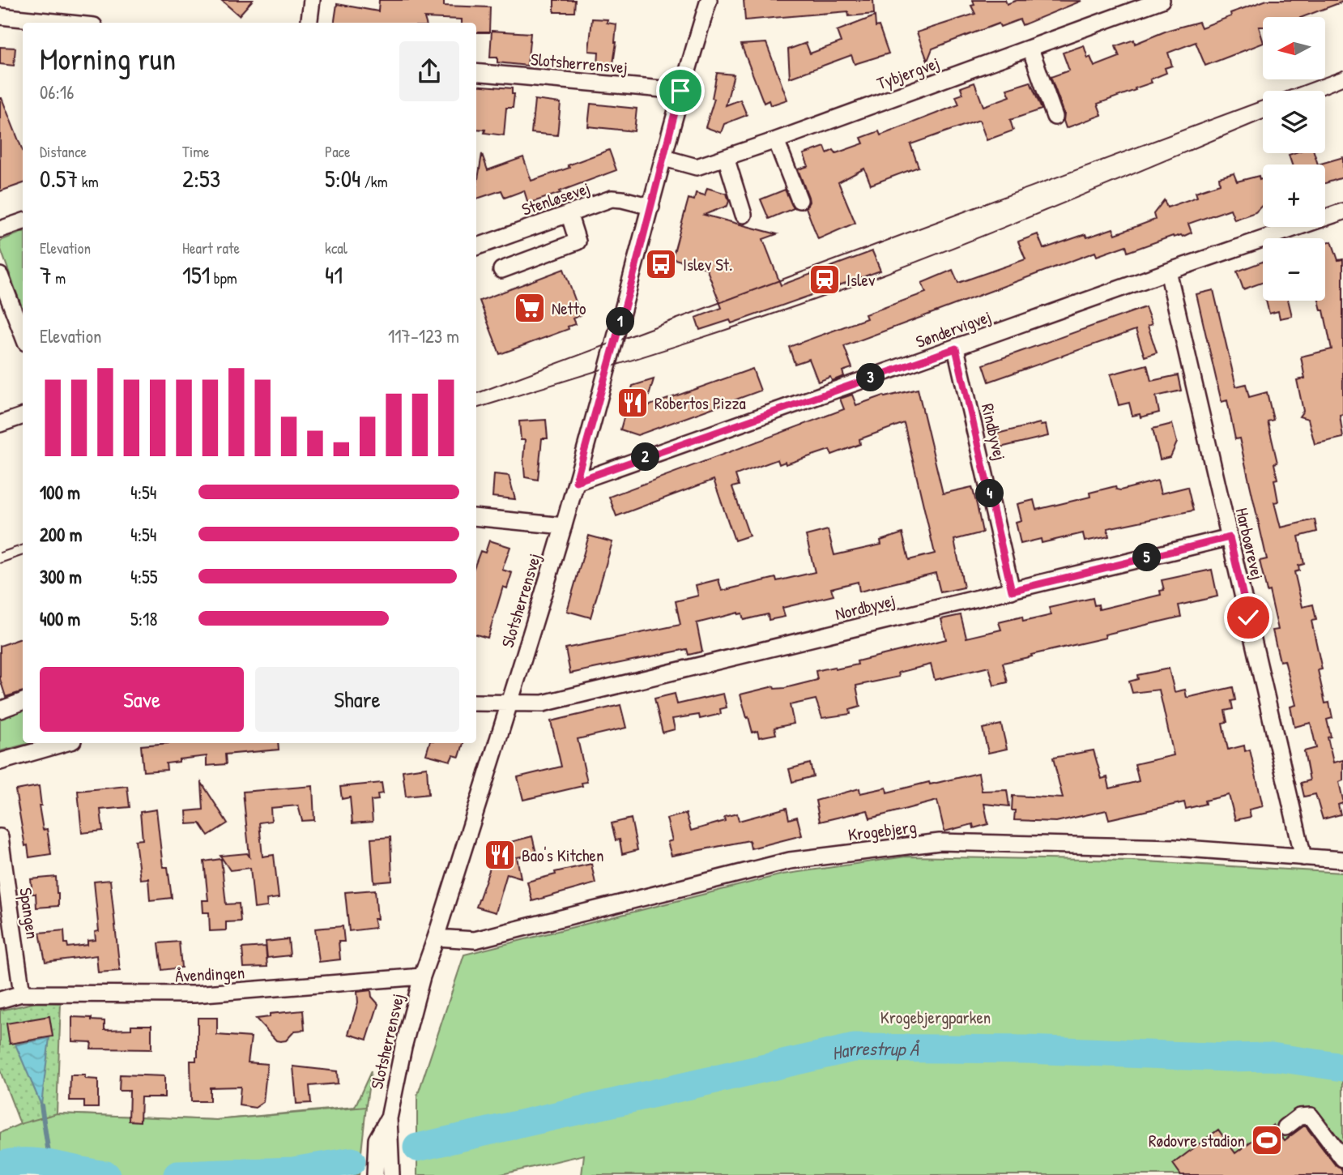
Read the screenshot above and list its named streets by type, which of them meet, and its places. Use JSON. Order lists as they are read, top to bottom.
{
  "streets": {
    "street": [
      "Slotsherrensvej",
      "Tybjergvej",
      "Stenløsevej",
      "Søndervigvej",
      "Rindbyvej",
      "Harboørevej",
      "Nordbyvej",
      "Krogebjerg",
      "Spangen",
      "Åvendingen"
    ]
  },
  "crossings": [
    ["Slotsherrensvej", "Tybjergvej"],
    ["Slotsherrensvej", "Stenløsevej"],
    ["Slotsherrensvej", "Søndervigvej"],
    ["Slotsherrensvej", "Nordbyvej"],
    ["Slotsherrensvej", "Krogebjerg"],
    ["Slotsherrensvej", "Åvendingen"],
    ["Søndervigvej", "Rindbyvej"],
    ["Søndervigvej", "Harboørevej"],
    ["Rindbyvej", "Nordbyvej"],
    ["Harboørevej", "Nordbyvej"],
    ["Harboørevej", "Krogebjerg"],
    ["Spangen", "Åvendingen"]
  ],
  "water": ["Harrestrup Å"],
  "parks": ["Krogebjergparken"],
  "places": {
    "bus stop": ["Islev St."],
    "station": ["Islev"],
    "supermarket": ["Netto"],
    "restaurant": ["Robertos Pizza", "Bao's Kitchen"],
    "sports": ["Rødovre stadion"]
  },
  "north": "left",
  "page": {
    "map_buttons": ["+", "−"],
    "heading": ["Morning run", "06:16"],
    "stats": [
      ["Distance", "0.57 km"],
      ["Time", "2:53"],
      ["Pace", "5:04 /km"],
      ["Elevation", "7 m"],
      ["Heart rate", "151 bpm"],
      ["kcal", "41"]
    ],
    "pins": [
      "1",
      "3",
      "2",
      "4",
      "5"
    ],
    "chart": ["Elevation", "117–123 m"],
    "list": [
      {
        "name": "100 m",
        "note": "4:54"
      },
      {
        "name": "200 m",
        "note": "4:54"
      },
      {
        "name": "300 m",
        "note": "4:55"
      },
      {
        "name": "400 m",
        "note": "5:18"
      }
    ],
    "buttons": ["Save", "Share"]
  }
}
